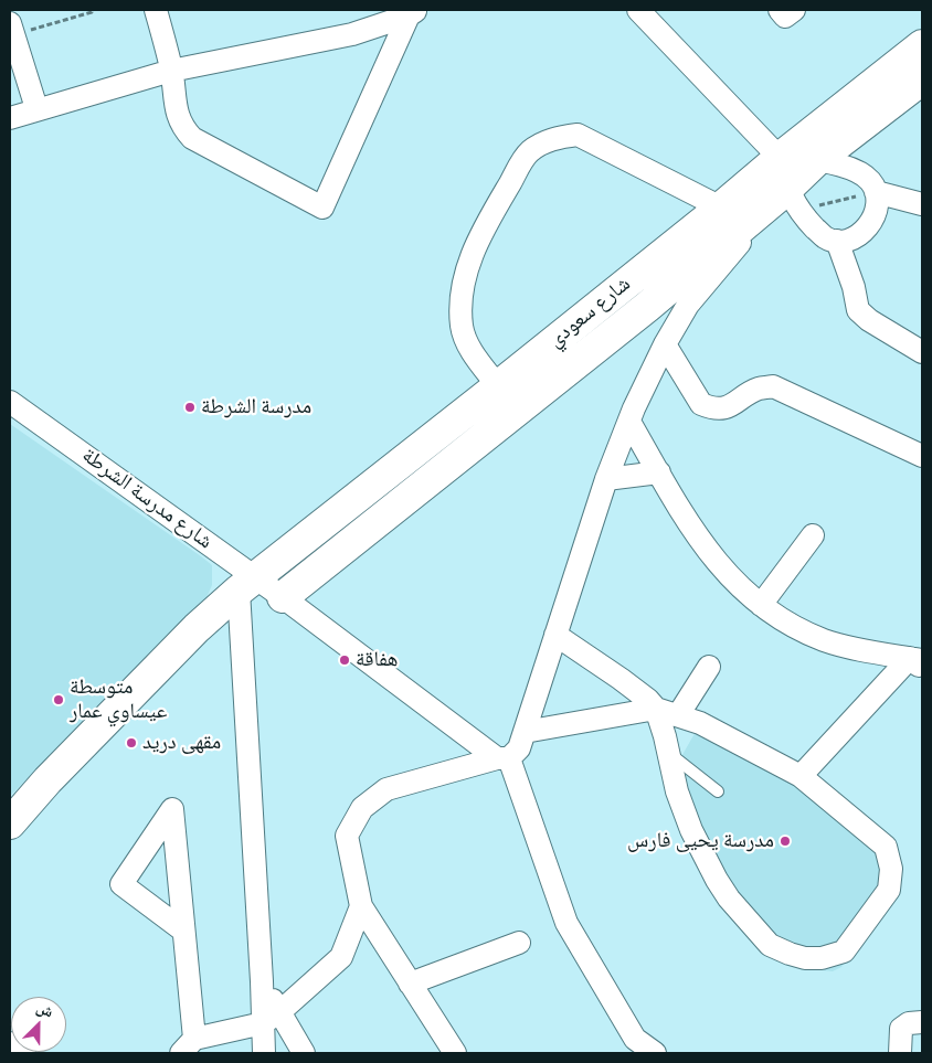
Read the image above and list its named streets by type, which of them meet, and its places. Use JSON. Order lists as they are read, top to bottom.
{
  "streets": {
    "main road": ["شارع سعودي"],
    "street": ["شارع مدرسة الشرطة"]
  },
  "crossings": [
    ["شارع سعودي", "شارع مدرسة الشرطة"]
  ],
  "places": [
    "مدرسة الشرطة",
    "هفاقة",
    "متوسطة عيساوي عمار",
    "مقهى دريد",
    "مدرسة يحيى فارس"
  ],
  "north": "top right"
}
